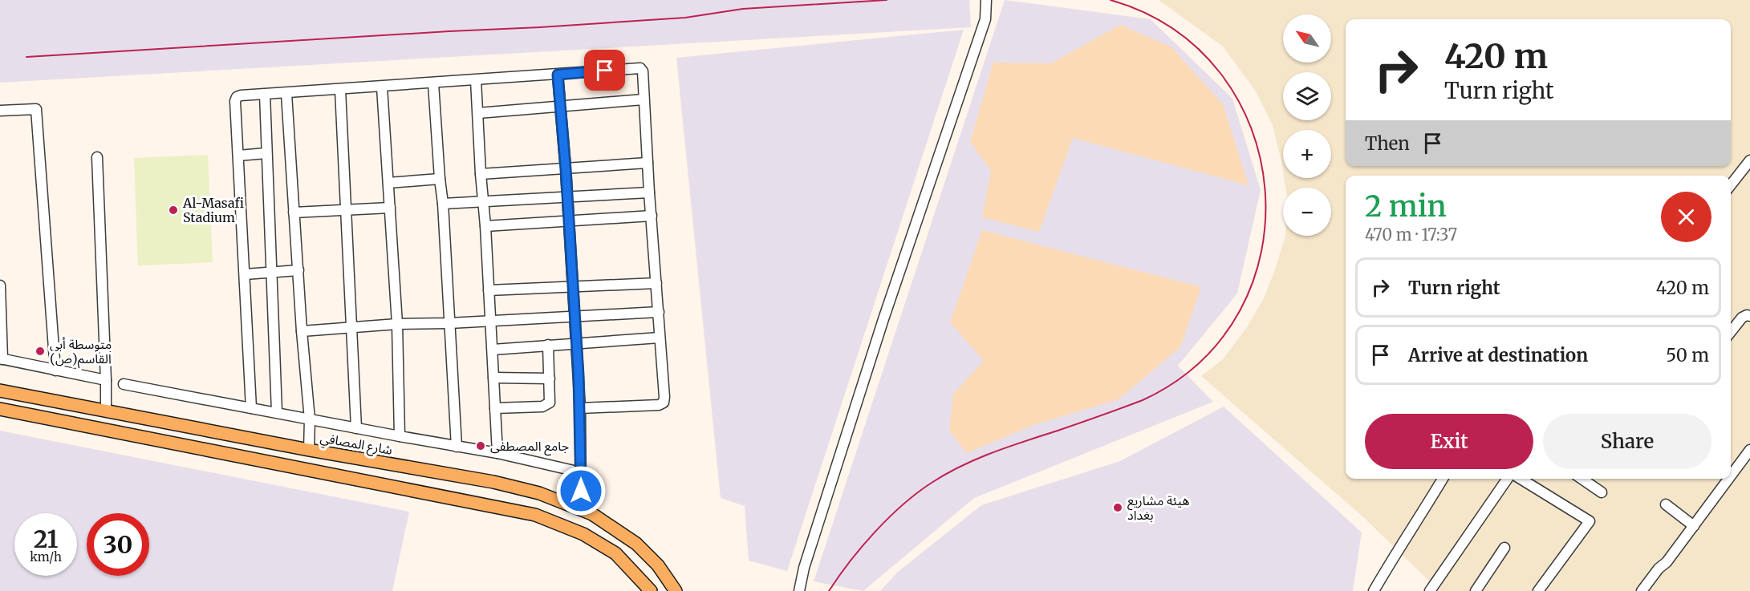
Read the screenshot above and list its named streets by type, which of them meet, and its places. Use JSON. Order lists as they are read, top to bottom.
{
  "streets": {
    "main road": ["شارع المصافي"]
  },
  "places": [
    "Al-Masafi Stadium",
    "متوسطة أبي القاسم(ص)",
    "جامع المصطفى",
    "هيئة مشاريع بغداد"
  ],
  "north": "top left",
  "page": {
    "map_buttons": ["+", "−"],
    "turn": ["420 m", "Turn right"],
    "then": "Then",
    "heading": ["2 min", "470 m · 17:37"],
    "list": [
      {
        "name": "Turn right",
        "value": "420 m"
      },
      {
        "name": "Arrive at destination",
        "value": "50 m"
      }
    ],
    "buttons": ["Exit", "Share"],
    "speed": "21 km/h",
    "limit": "30"
  }
}
